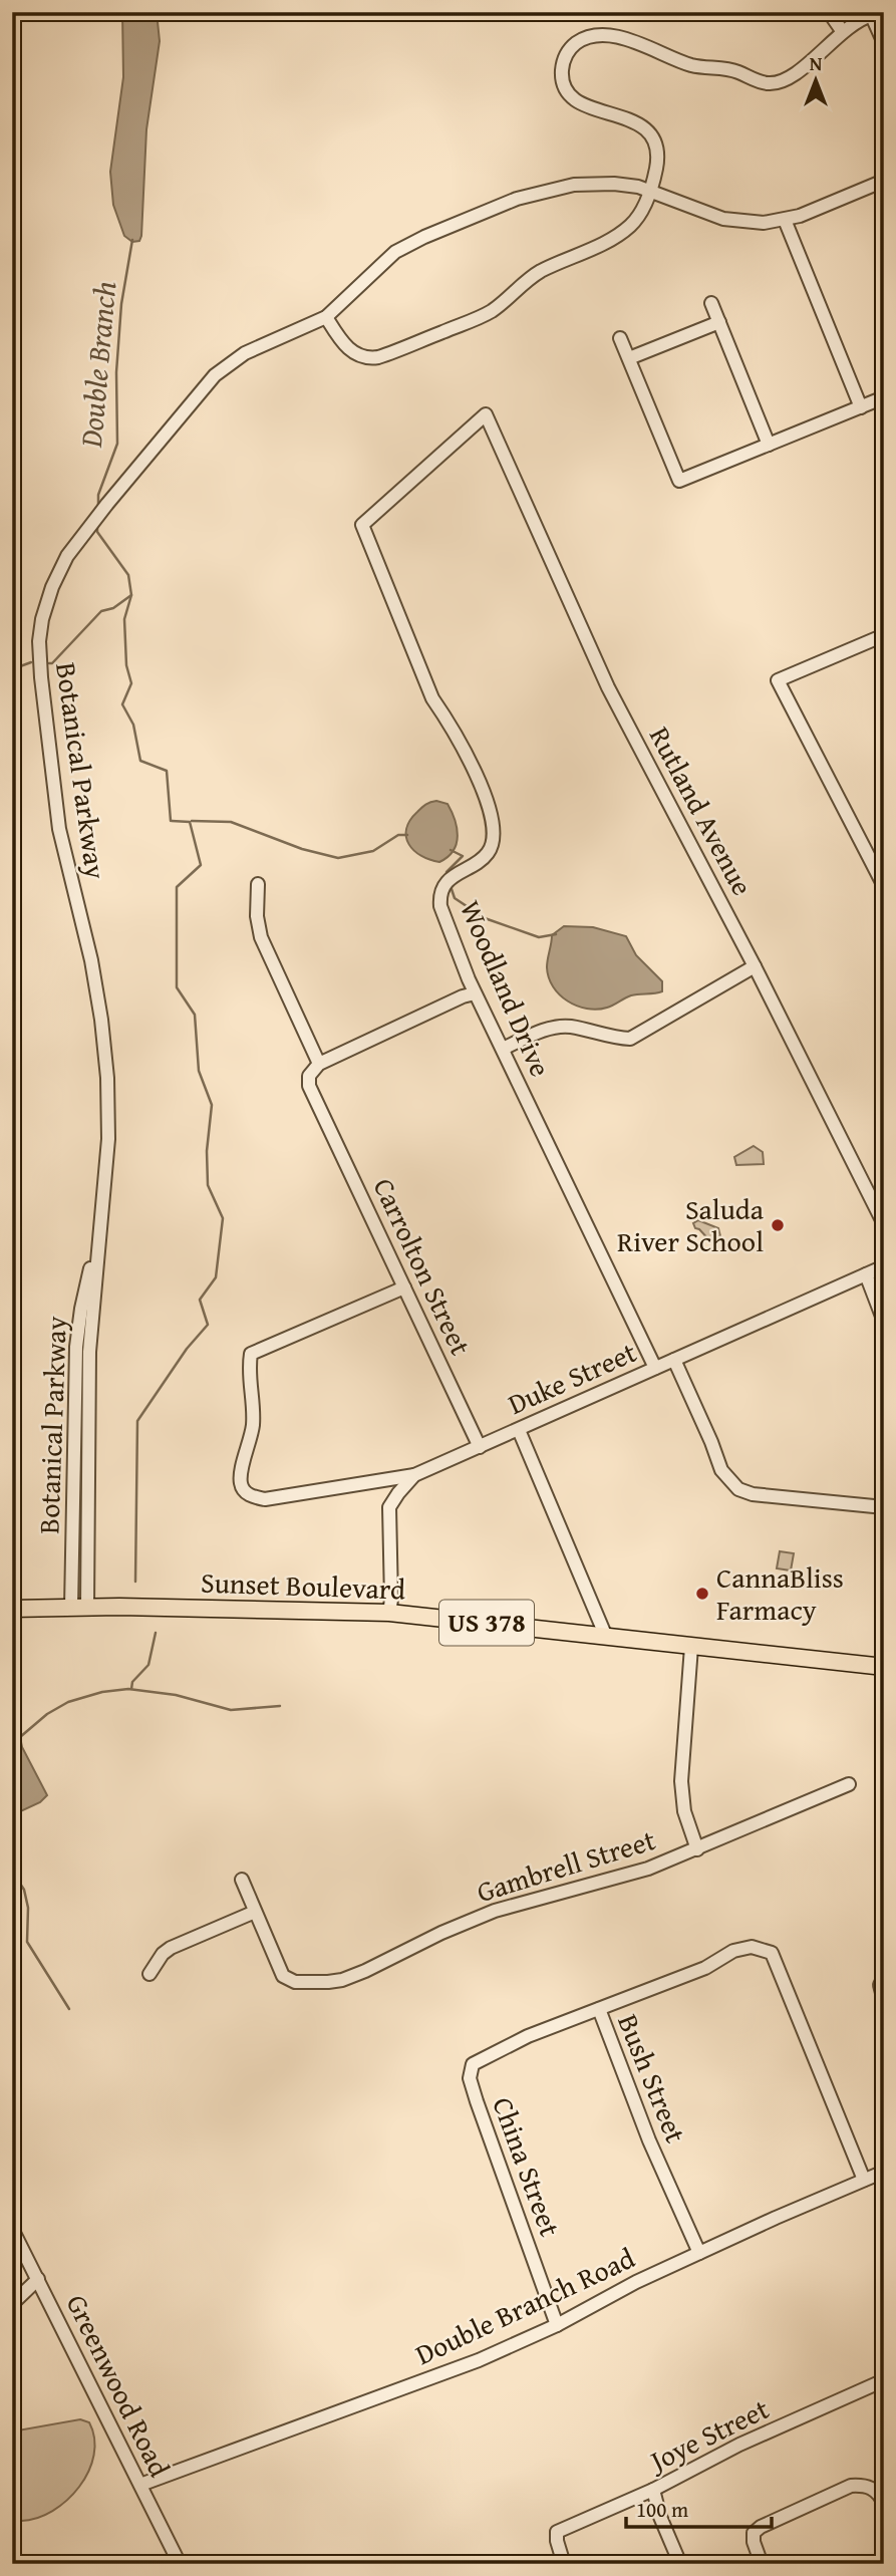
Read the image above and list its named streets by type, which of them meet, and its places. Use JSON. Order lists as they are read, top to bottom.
{
  "streets": {
    "main road": ["Sunset Boulevard", "US 378"],
    "street": [
      "Botanical Parkway",
      "Rutland Avenue",
      "Woodland Drive",
      "Carrolton Street",
      "Duke Street",
      "Gambrell Street",
      "Bush Street",
      "China Street",
      "Double Branch Road",
      "Greenwood Road",
      "Joye Street"
    ]
  },
  "crossings": [
    ["Botanical Parkway", "Sunset Boulevard"],
    ["Rutland Avenue", "Woodland Drive"],
    ["Woodland Drive", "Duke Street"],
    ["Carrolton Street", "Duke Street"],
    ["Duke Street", "Sunset Boulevard"],
    ["Bush Street", "China Street"],
    ["Bush Street", "Double Branch Road"],
    ["China Street", "Double Branch Road"],
    ["Double Branch Road", "Greenwood Road"]
  ],
  "water": ["Double Branch"],
  "places": ["Saluda River School", "CannaBliss Farmacy"],
  "scale_bar": "100 m",
  "north": "top"
}
